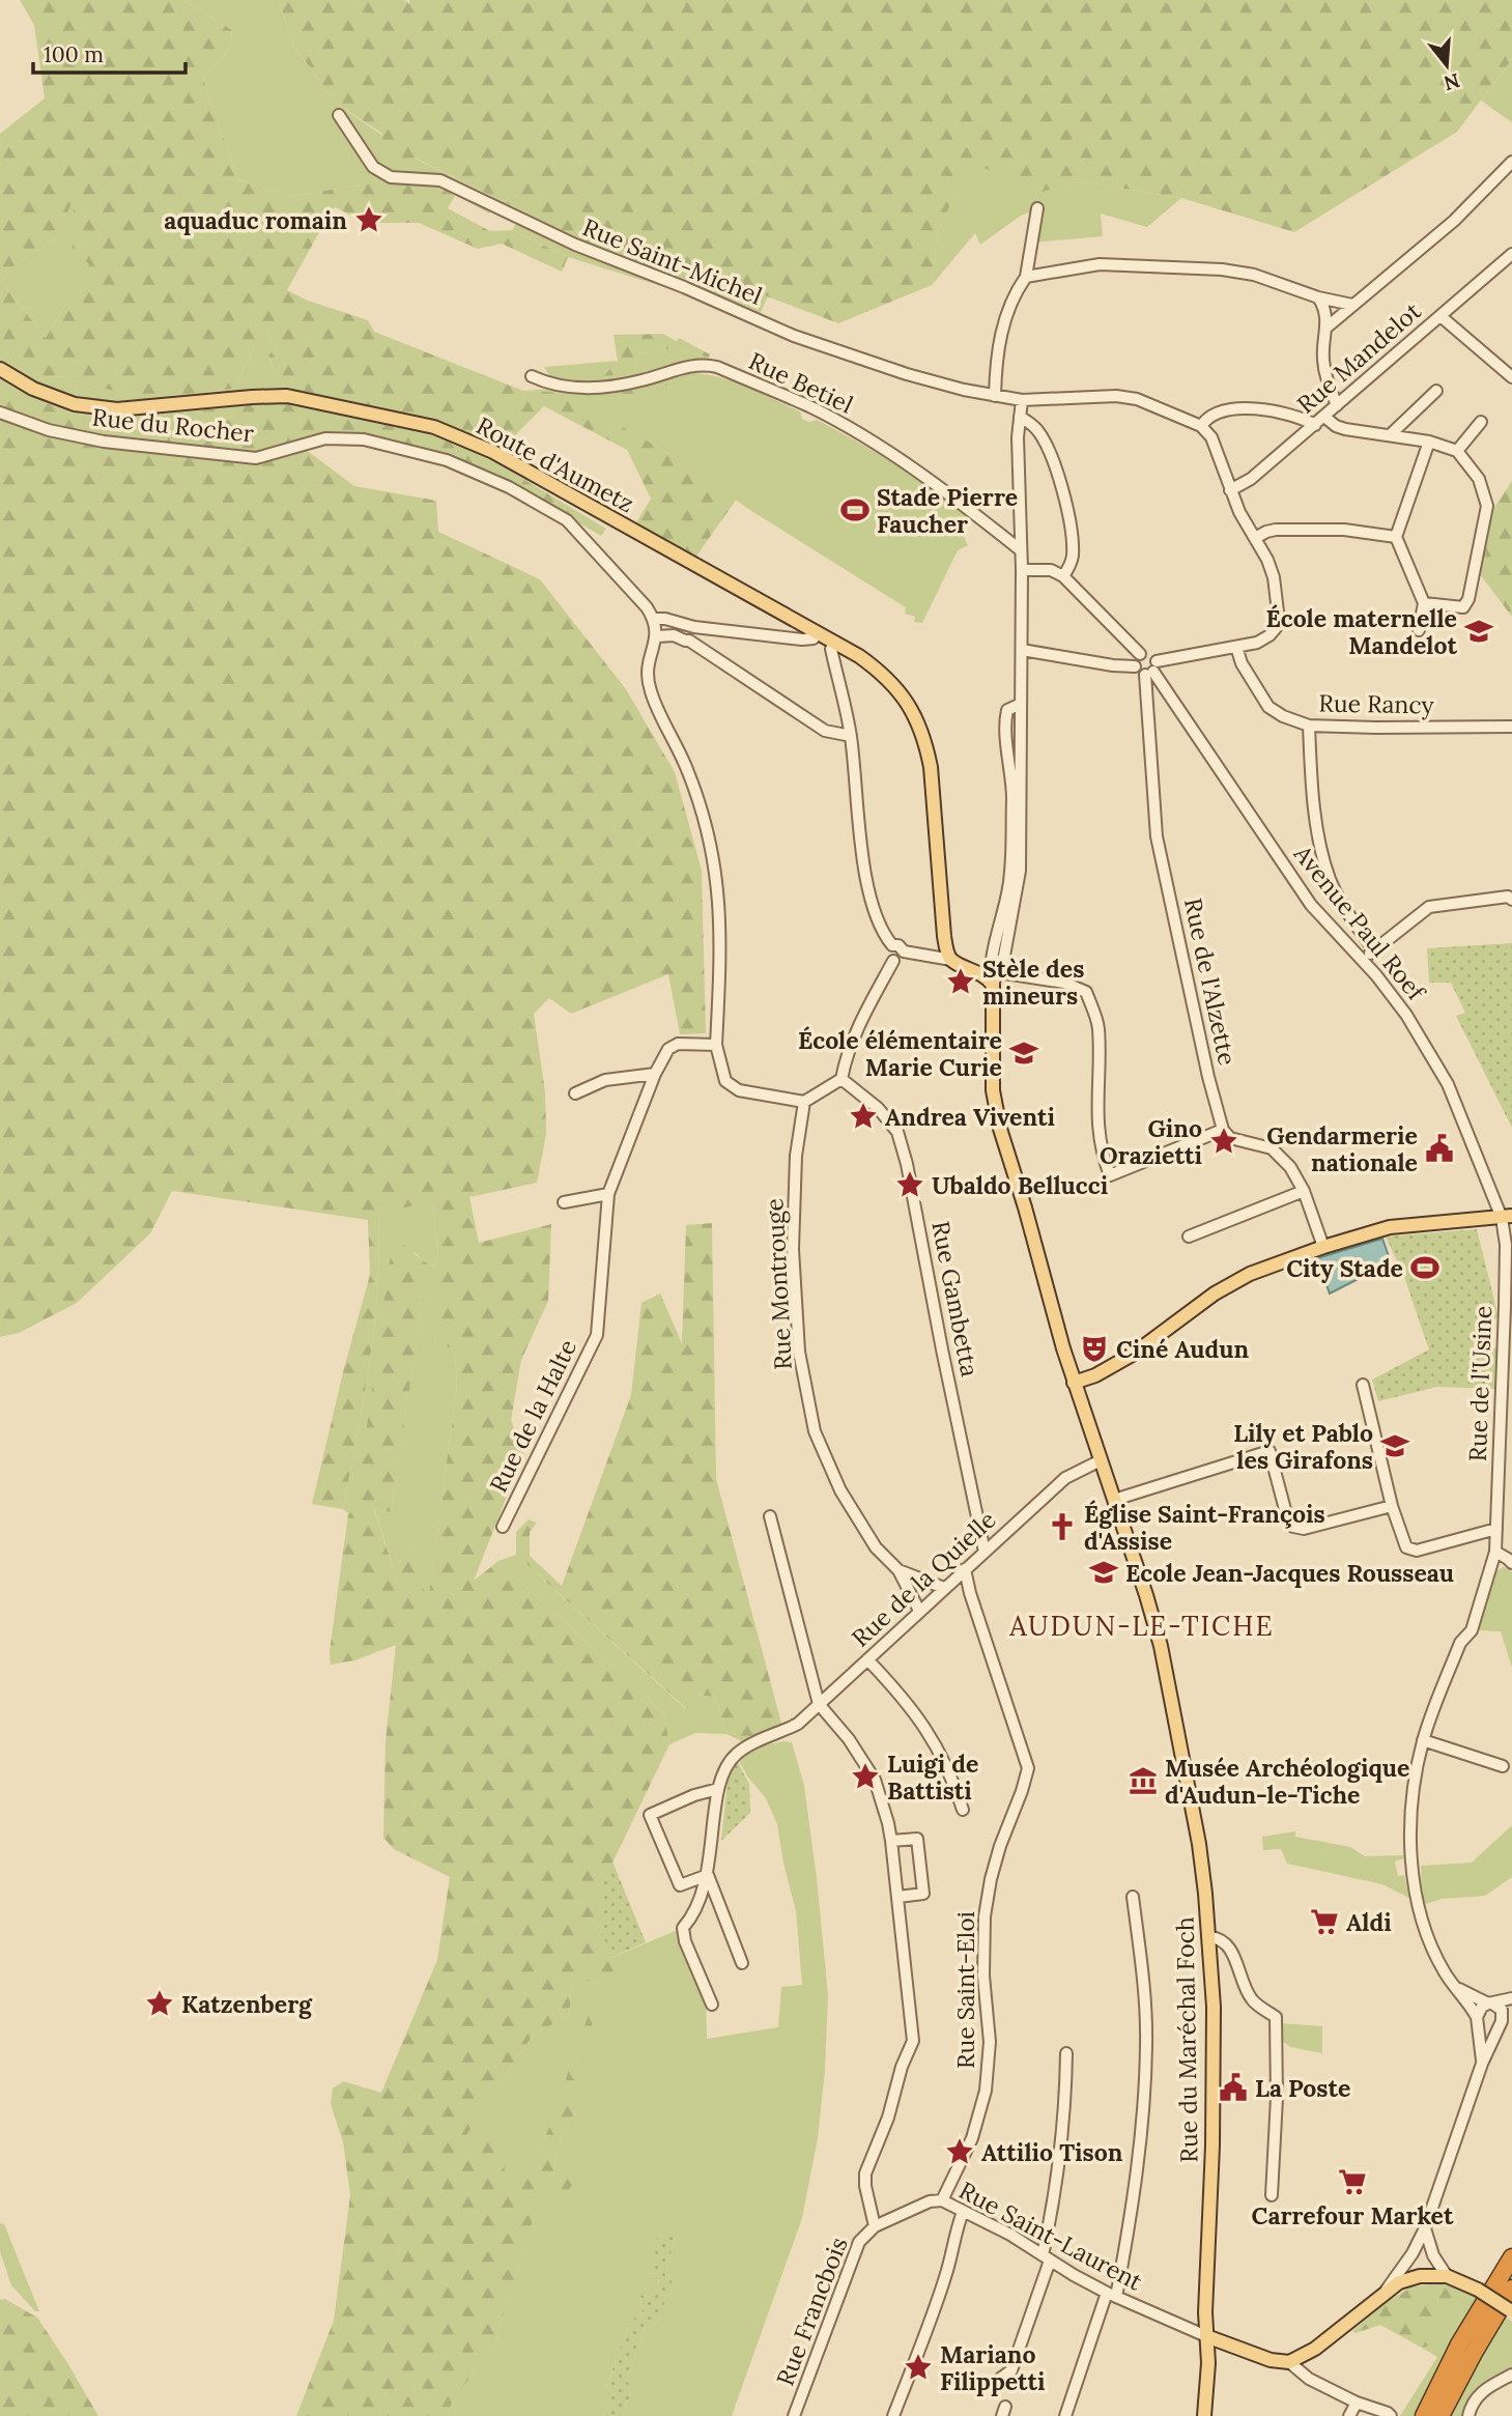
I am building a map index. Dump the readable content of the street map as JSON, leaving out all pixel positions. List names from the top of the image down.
{
  "streets": {
    "main road": ["Route d'Aumetz", "Rue du Maréchal Foch"],
    "street": [
      "Rue Saint-Michel",
      "Rue Mandelot",
      "Rue Betiel",
      "Rue du Rocher",
      "Rue Rancy",
      "Avenue Paul Roef",
      "Rue de l'Alzette",
      "Rue Montrouge",
      "Rue Gambetta",
      "Rue de l'Usine",
      "Rue de la Halte",
      "Rue de la Quielle",
      "Rue Saint-Eloi",
      "Rue Saint-Laurent",
      "Rue Francbois"
    ]
  },
  "crossings": [
    ["Avenue Paul Roef", "Rue de l'Alzette"],
    ["Avenue Paul Roef", "Rue de l'Usine"],
    ["Rue Montrouge", "Rue de la Quielle"],
    ["Rue Gambetta", "Rue de la Quielle"],
    ["Rue de la Quielle", "Rue Saint-Eloi"],
    ["Rue de la Quielle", "Rue du Maréchal Foch"],
    ["Rue Saint-Eloi", "Rue Saint-Laurent"],
    ["Rue du Maréchal Foch", "Rue Saint-Laurent"],
    ["Rue Saint-Laurent", "Rue Francbois"]
  ],
  "districts": ["AUDUN-LE-TICHE"],
  "places": {
    "place": [
      "aquaduc romain",
      "Stèle des mineurs",
      "Andrea Viventi",
      "Gino Orazietti",
      "Ubaldo Bellucci",
      "Luigi de Battisti",
      "Katzenberg",
      "Attilio Tison",
      "Mariano Filippetti"
    ],
    "sports": ["Stade Pierre Faucher", "City Stade"],
    "school or university": [
      "École maternelle Mandelot",
      "École élémentaire Marie Curie",
      "Lily et Pablo les Girafons",
      "Ecole Jean-Jacques Rousseau"
    ],
    "public building": ["Gendarmerie nationale", "La Poste"],
    "theatre": ["Ciné Audun"],
    "church": ["Église Saint-François d'Assise"],
    "museum": ["Musée Archéologique d'Audun-le-Tiche"],
    "supermarket": ["Aldi", "Carrefour Market"]
  },
  "scale_bar": "100 m",
  "north": "bottom"
}
